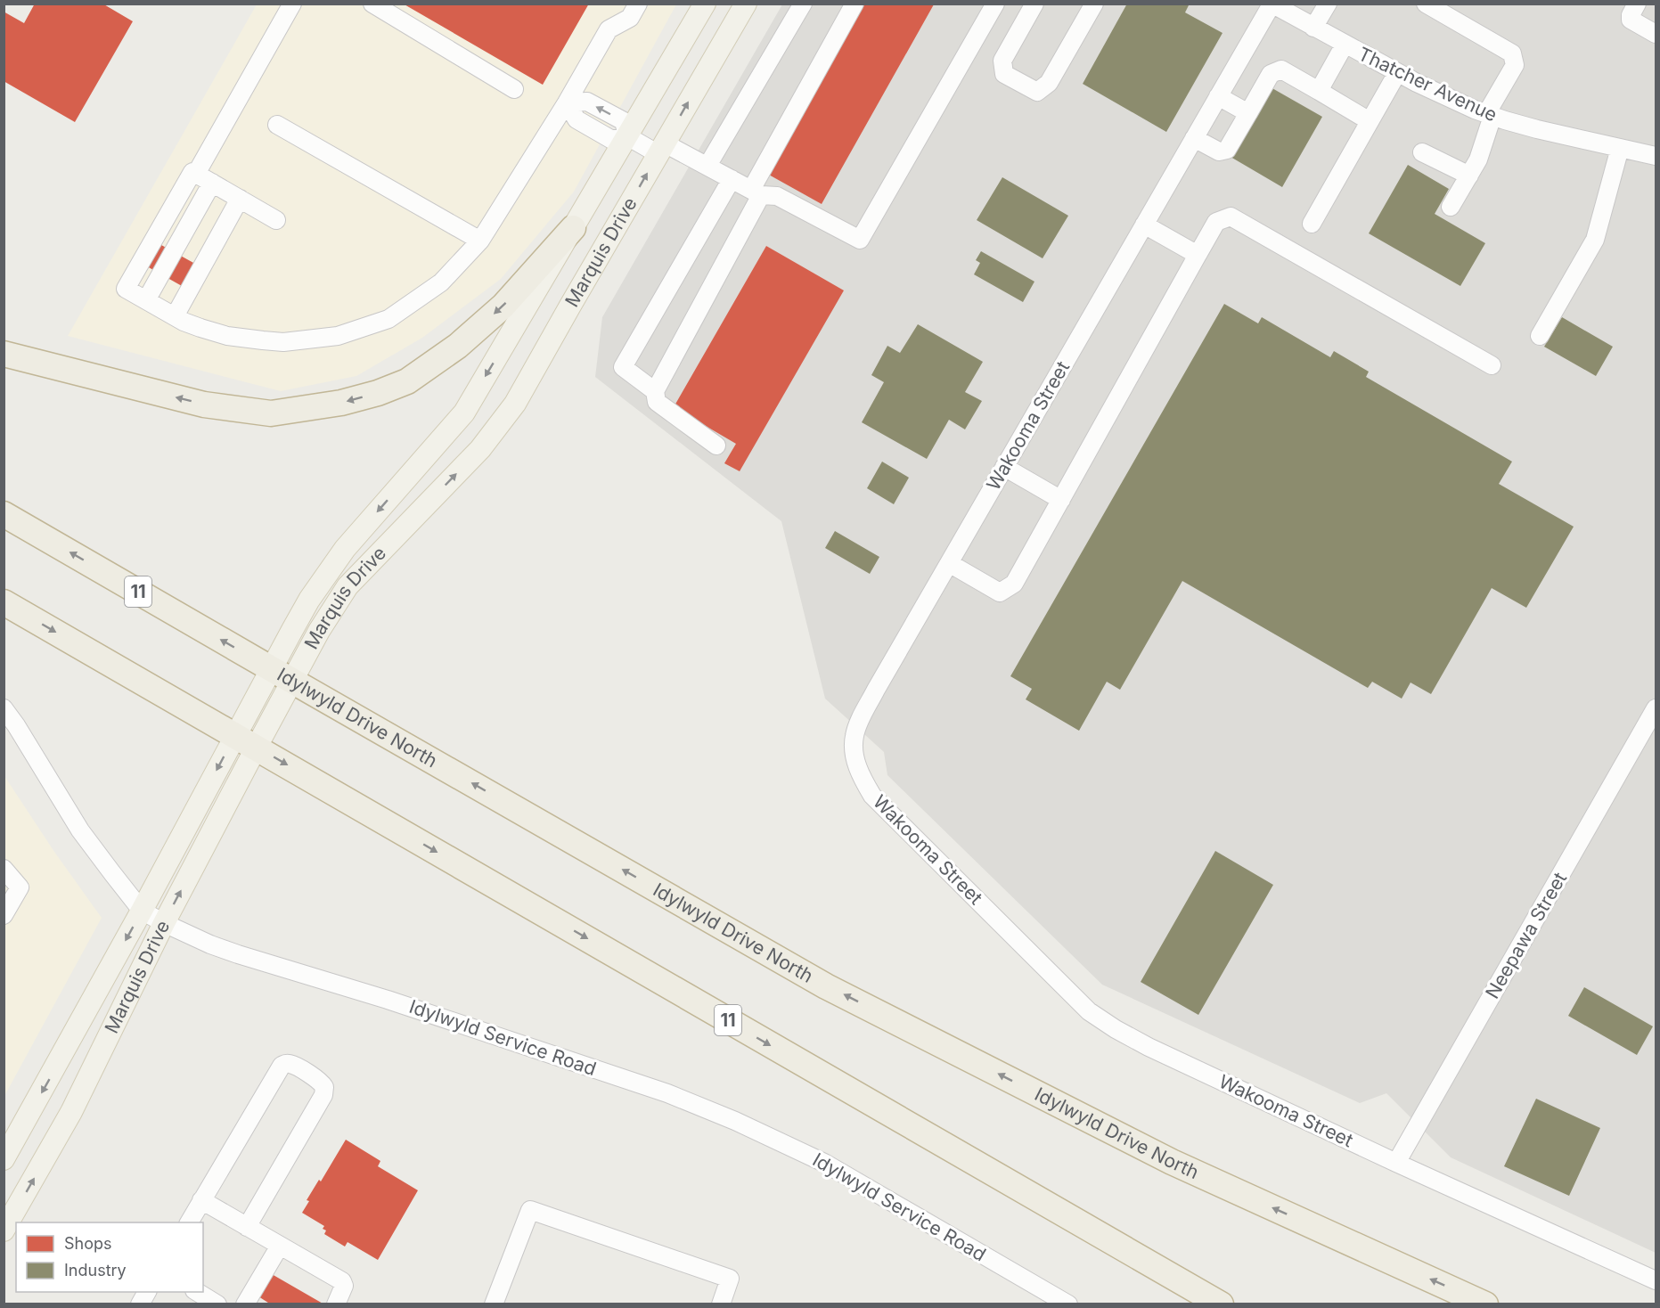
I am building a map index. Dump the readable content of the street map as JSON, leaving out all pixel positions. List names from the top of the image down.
{
  "streets": {
    "highway": ["11", "Idylwyld Drive North"],
    "main road": ["Marquis Drive"],
    "street": [
      "Thatcher Avenue",
      "Wakooma Street",
      "Neepawa Street",
      "Idylwyld Service Road"
    ]
  },
  "crossings": [
    ["Thatcher Avenue", "Wakooma Street"],
    ["Marquis Drive", "11"],
    ["Marquis Drive", "Idylwyld Drive North"],
    ["Marquis Drive", "Idylwyld Service Road"],
    ["Wakooma Street", "Neepawa Street"]
  ],
  "legend": ["Shops", "Industry"]
}
